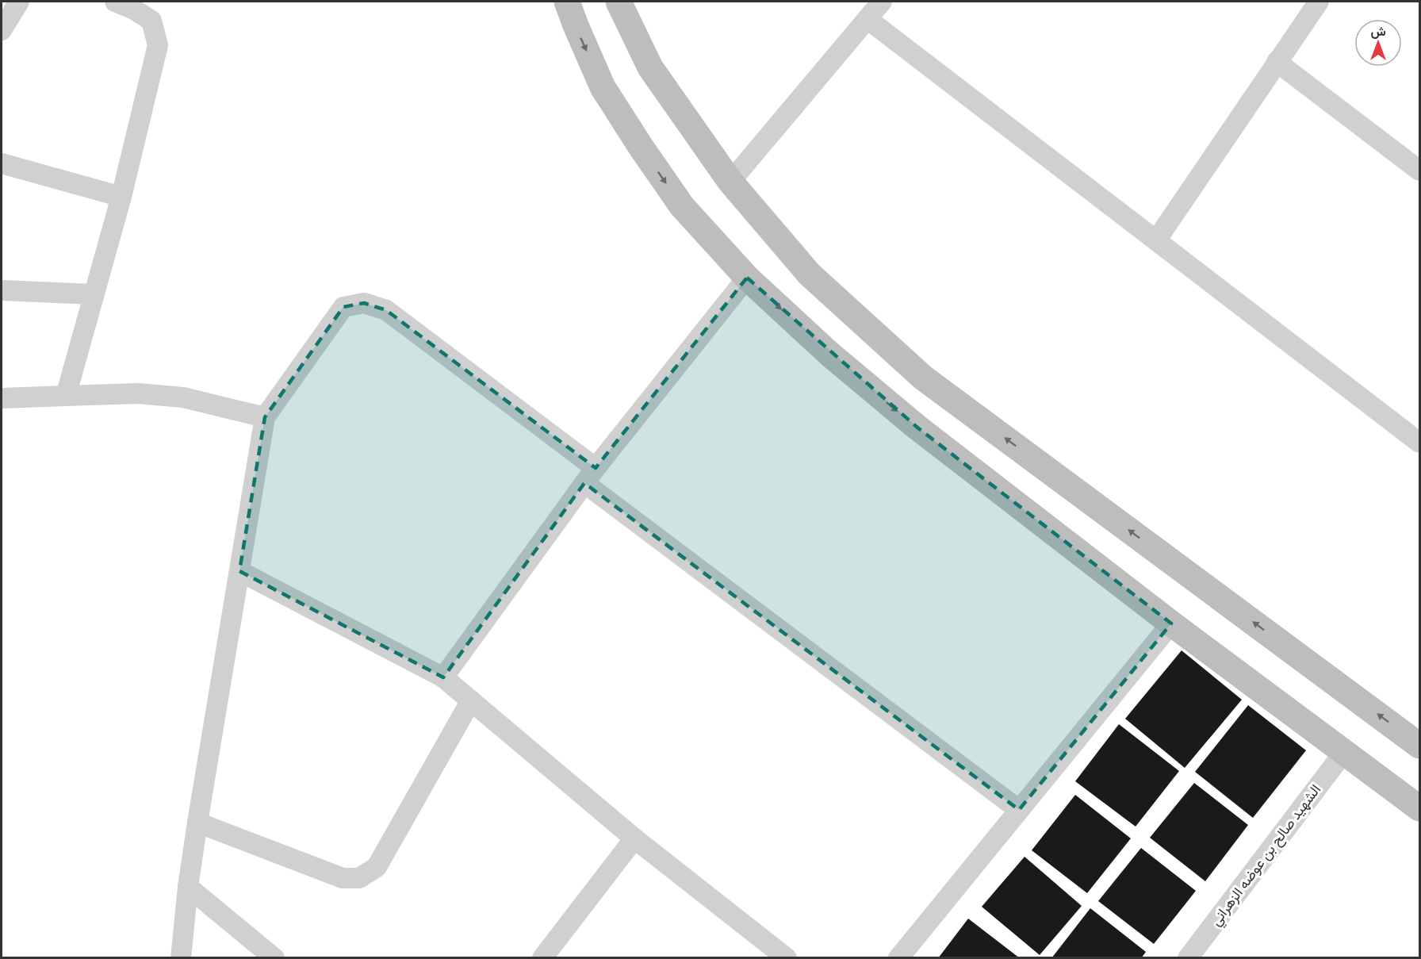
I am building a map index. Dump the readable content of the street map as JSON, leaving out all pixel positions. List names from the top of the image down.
{
  "streets": {
    "street": ["الشهيد صالح بن عوضه الزهراني"]
  },
  "north": "top"
}
